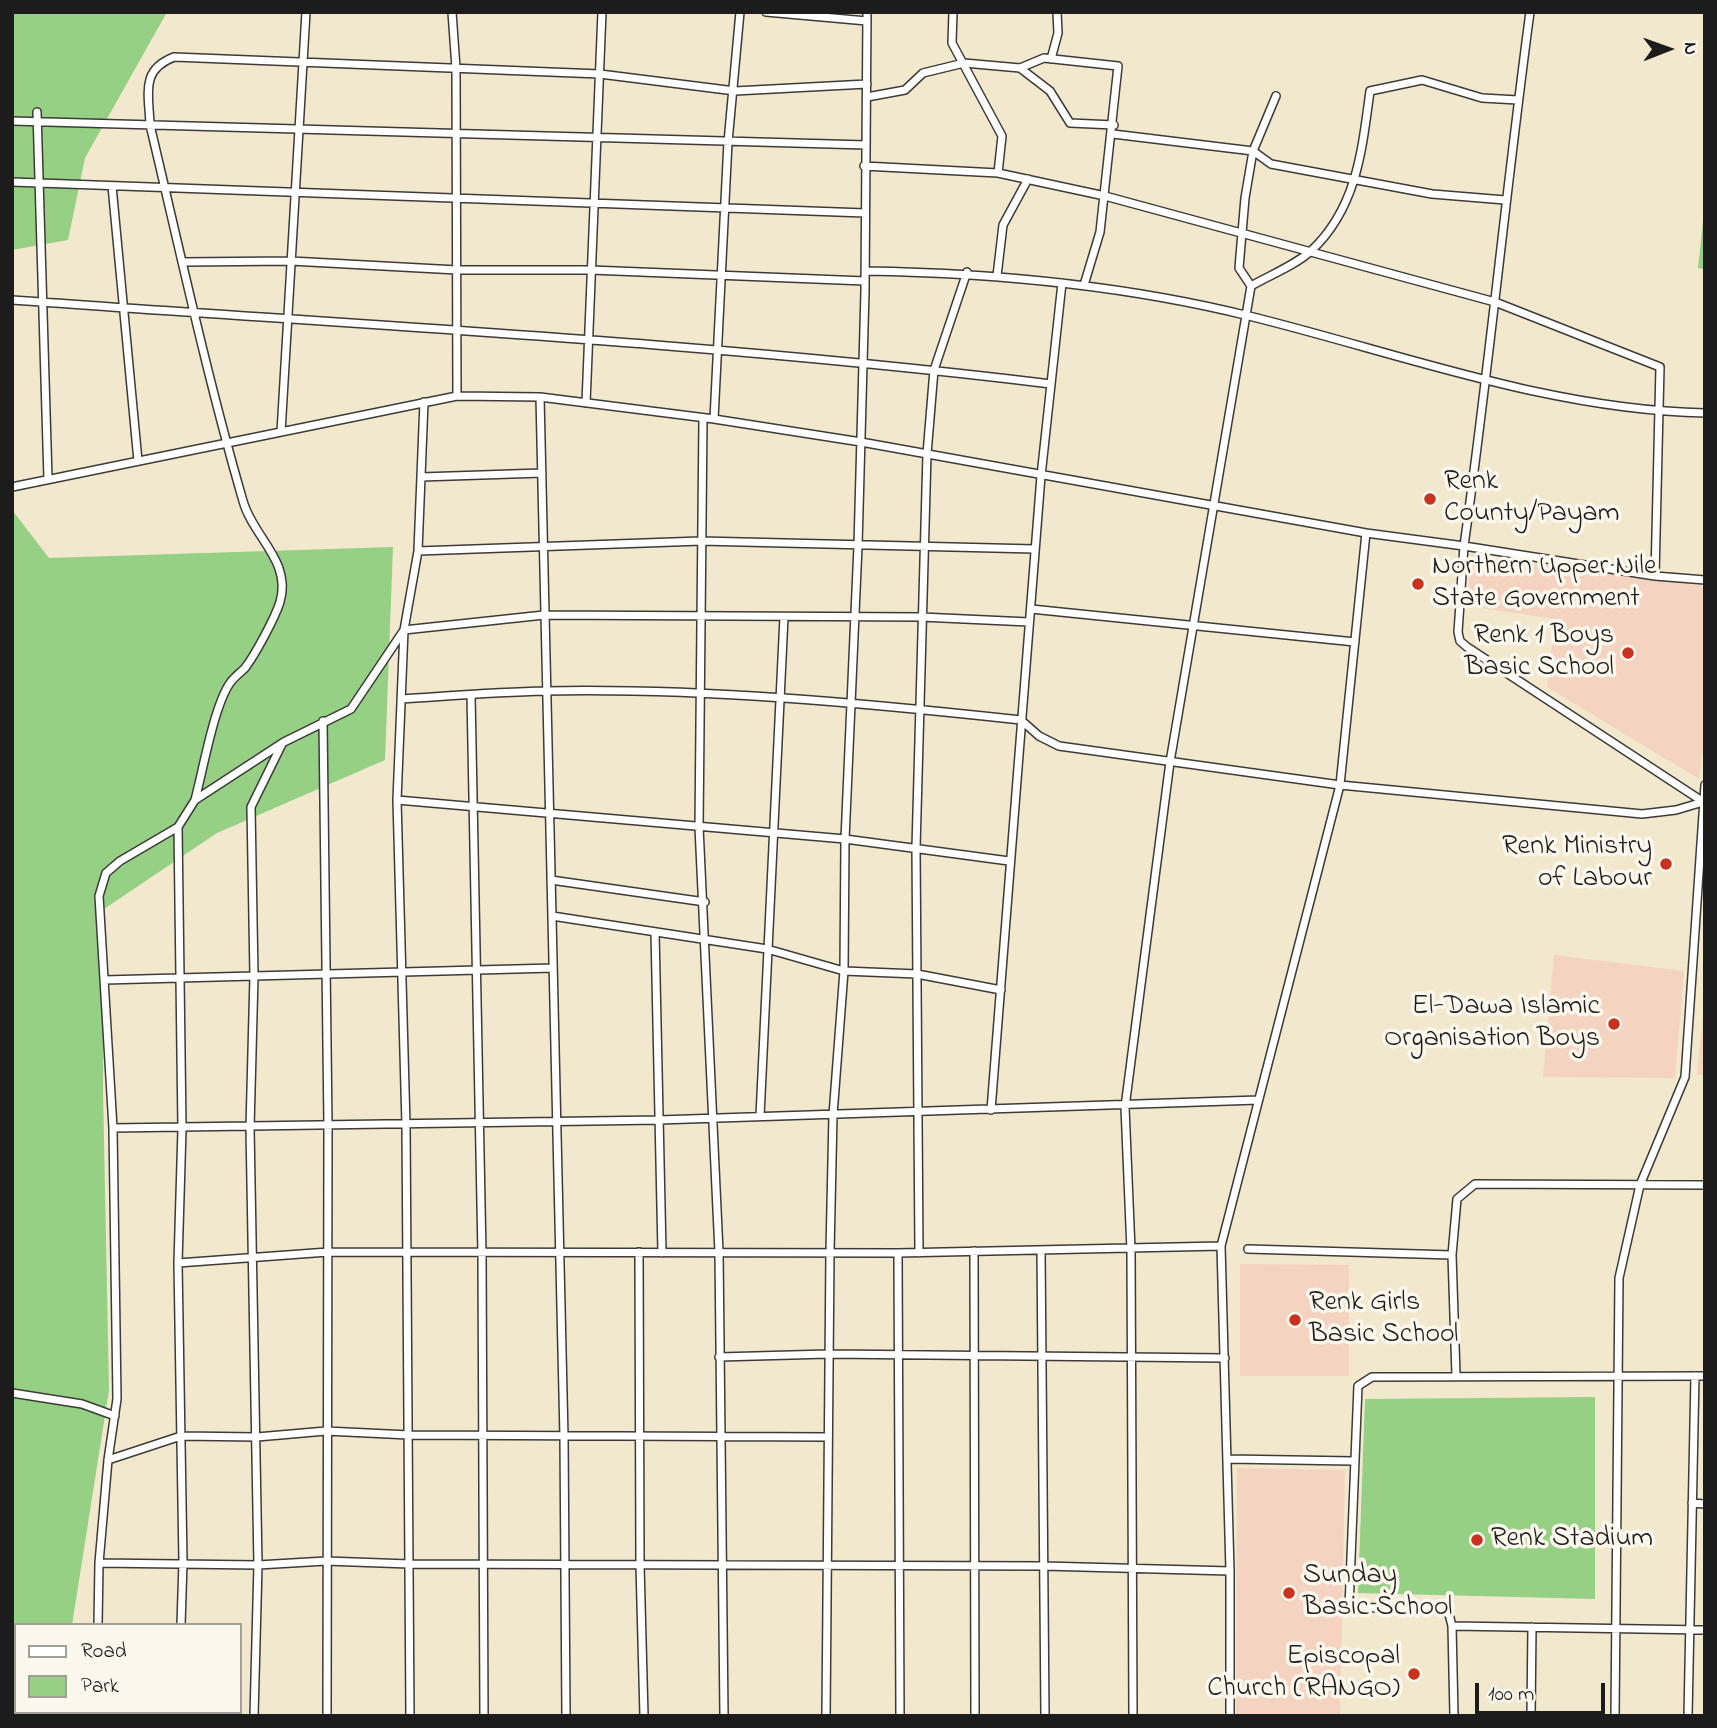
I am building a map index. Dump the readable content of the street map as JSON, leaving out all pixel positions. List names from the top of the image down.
{
  "places": [
    "Renk County/Payam",
    "Northern Upper Nile State Government",
    "Renk 1 Boys Basic School",
    "Renk Ministry of Labour",
    "El-Dawa Islamic Organisation Boys",
    "Renk Girls Basic School",
    "Renk Stadium",
    "Sunday Basic School",
    "Episcopal Church (RANGO)"
  ],
  "legend": ["Road", "Park"],
  "scale_bar": "100 m",
  "north": "right"
}
